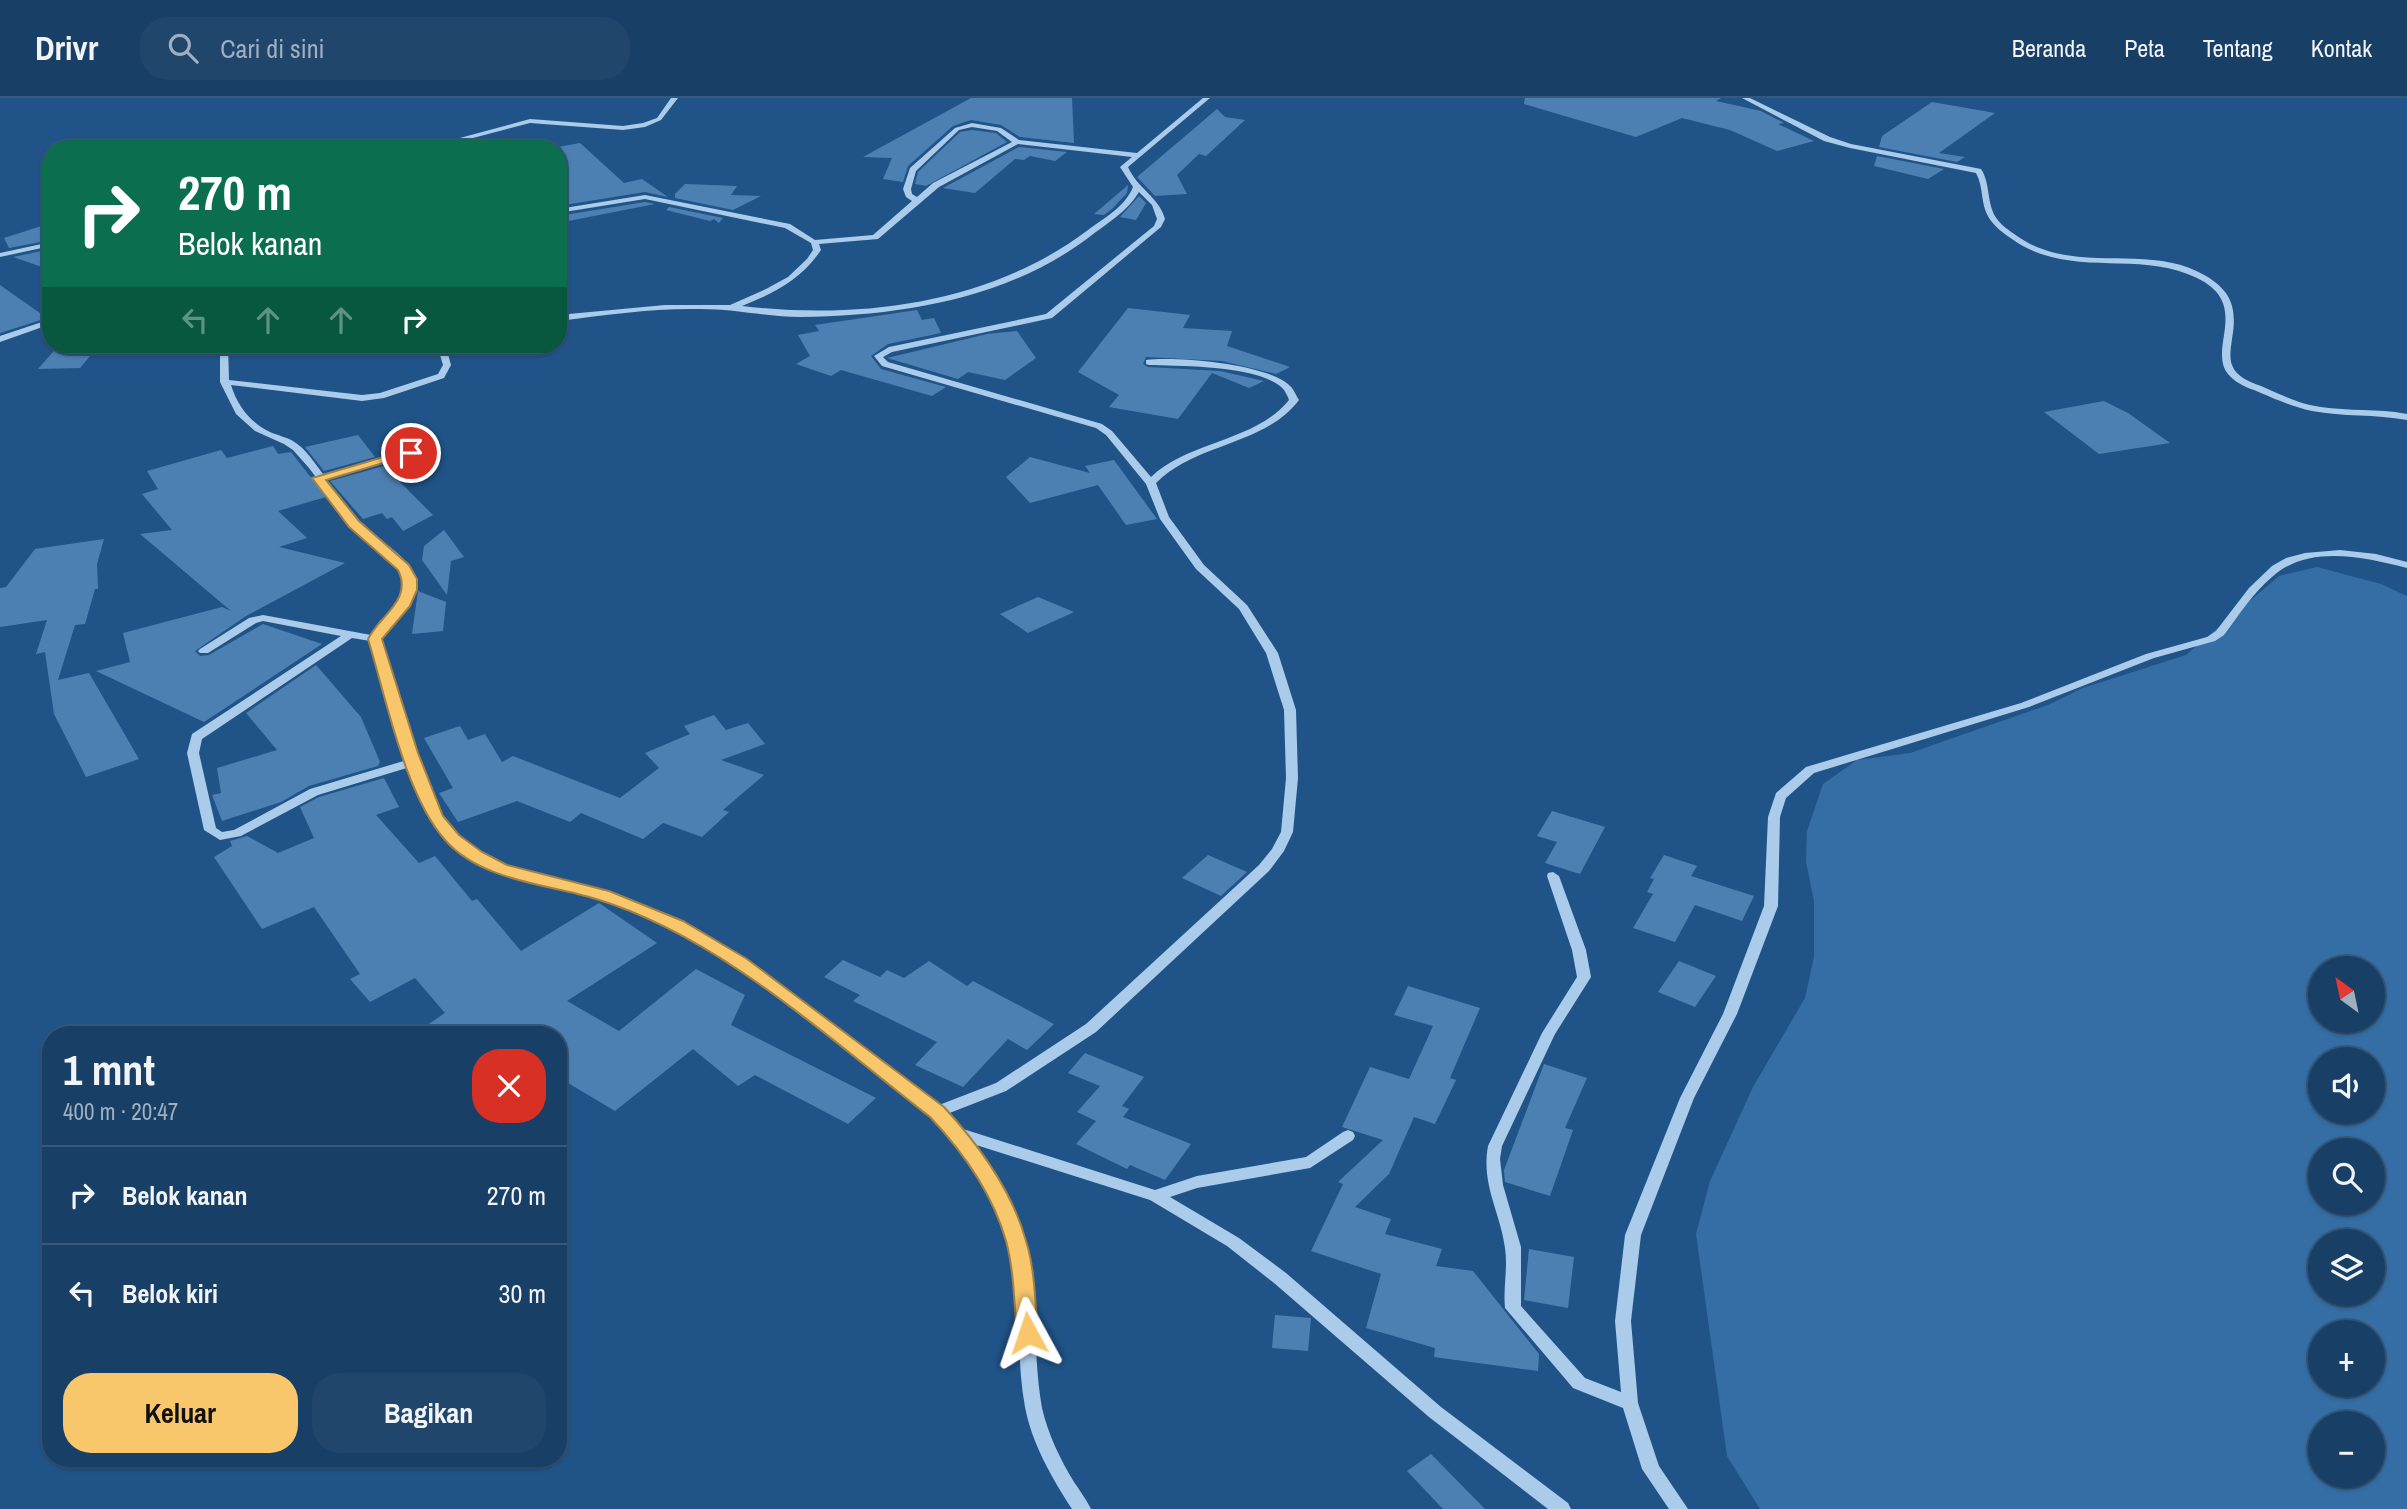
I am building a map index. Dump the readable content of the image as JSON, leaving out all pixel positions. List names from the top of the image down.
{
  "north": "top left",
  "page": {
    "header": "Drivr",
    "search": "Cari di sini",
    "nav": [
      "Beranda",
      "Peta",
      "Tentang",
      "Kontak"
    ],
    "turn": ["270 m", "Belok kanan"],
    "map_buttons": ["+", "−"],
    "heading": ["1 mnt", "400 m · 20:47"],
    "list": [
      {
        "name": "Belok kanan",
        "value": "270 m"
      },
      {
        "name": "Belok kiri",
        "value": "30 m"
      }
    ],
    "buttons": ["Keluar", "Bagikan"]
  }
}
